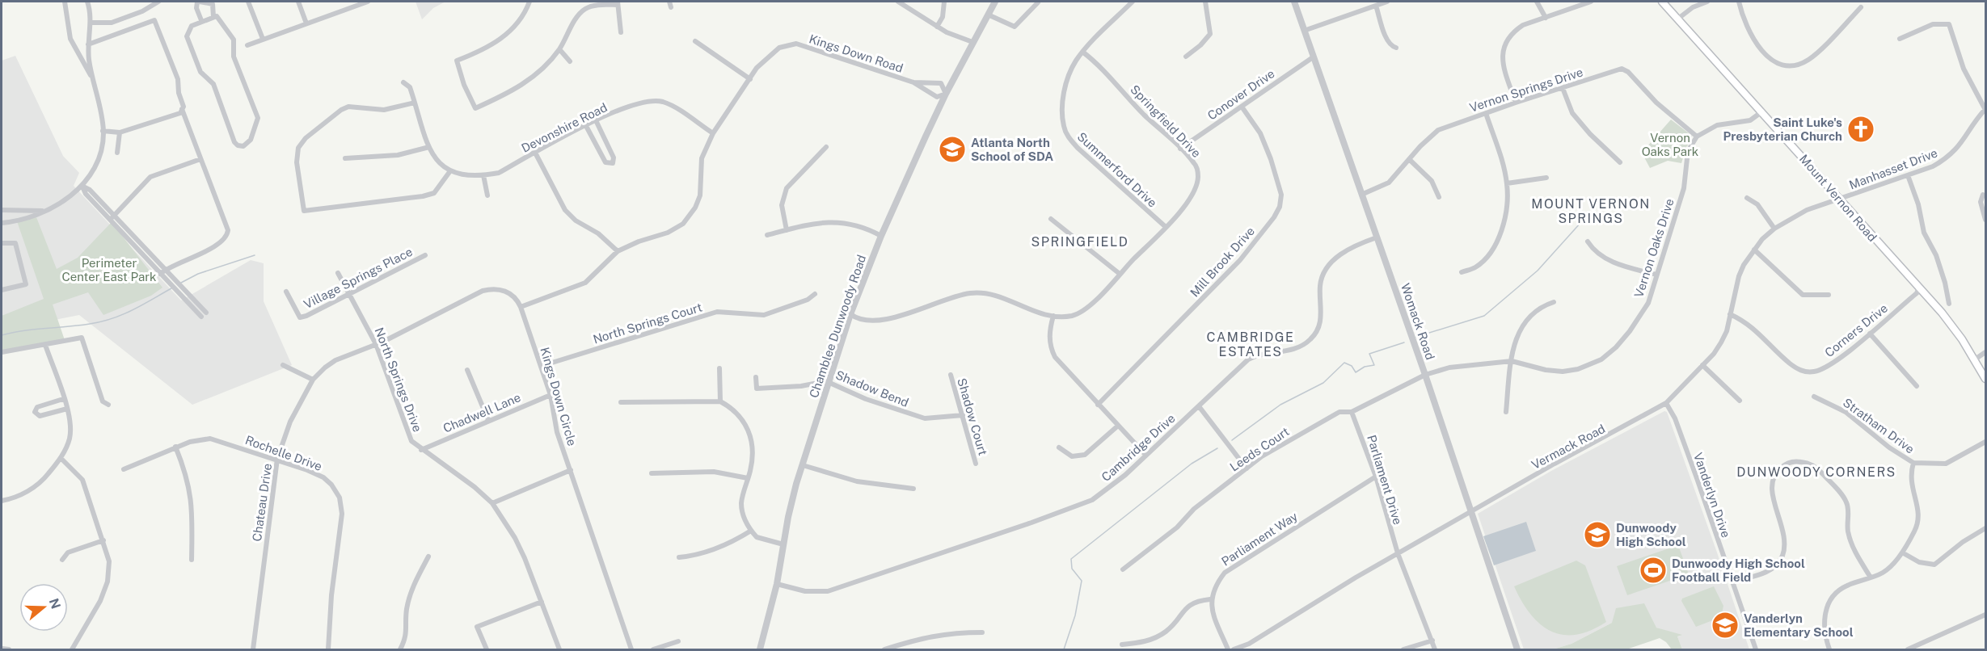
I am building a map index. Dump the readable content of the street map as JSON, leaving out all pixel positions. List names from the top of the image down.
{
  "streets": {
    "main road": ["Mount Vernon Road"],
    "street": [
      "Kings Down Road",
      "Vernon Springs Drive",
      "Conover Drive",
      "Springfield Drive",
      "Devonshire Road",
      "Manhasset Drive",
      "Summerford Drive",
      "Vernon Oaks Drive",
      "Mill Brook Drive",
      "Village Springs Place",
      "Womack Road",
      "North Springs Court",
      "Chamblee Dunwoody Road",
      "Corners Drive",
      "North Springs Drive",
      "Shadow Bend",
      "Kings Down Circle",
      "Chadwell Lane",
      "Shadow Court",
      "Stratham Drive",
      "Vermack Road",
      "Cambridge Drive",
      "Leeds Court",
      "Rochelle Drive",
      "Parliament Drive",
      "Vanderlyn Drive",
      "Chateau Drive",
      "Parliament Way"
    ]
  },
  "crossings": [
    ["Kings Down Road", "Devonshire Road"],
    ["Kings Down Road", "Chamblee Dunwoody Road"],
    ["Kings Down Road", "Kings Down Circle"],
    ["Vernon Springs Drive", "Vernon Oaks Drive"],
    ["Vernon Springs Drive", "Womack Road"],
    ["Conover Drive", "Springfield Drive"],
    ["Conover Drive", "Mill Brook Drive"],
    ["Conover Drive", "Womack Road"],
    ["Springfield Drive", "Summerford Drive"],
    ["Springfield Drive", "Chamblee Dunwoody Road"],
    ["Manhasset Drive", "Mount Vernon Road"],
    ["Manhasset Drive", "Corners Drive"],
    ["Manhasset Drive", "Vermack Road"],
    ["Mount Vernon Road", "Corners Drive"],
    ["Mount Vernon Road", "Vermack Road"],
    ["Vernon Oaks Drive", "Womack Road"],
    ["Vernon Oaks Drive", "Leeds Court"],
    ["Village Springs Place", "North Springs Drive"],
    ["Womack Road", "Vermack Road"],
    ["Womack Road", "Cambridge Drive"],
    ["Womack Road", "Leeds Court"],
    ["North Springs Court", "Kings Down Circle"],
    ["Chamblee Dunwoody Road", "Shadow Bend"],
    ["Chamblee Dunwoody Road", "Cambridge Drive"],
    ["Corners Drive", "Vermack Road"],
    ["North Springs Drive", "Kings Down Circle"],
    ["North Springs Drive", "Chadwell Lane"],
    ["North Springs Drive", "Chateau Drive"],
    ["Shadow Bend", "Shadow Court"],
    ["Kings Down Circle", "Chadwell Lane"],
    ["Kings Down Circle", "Chateau Drive"],
    ["Vermack Road", "Parliament Drive"],
    ["Vermack Road", "Vanderlyn Drive"],
    ["Leeds Court", "Parliament Drive"],
    ["Rochelle Drive", "Chateau Drive"],
    ["Parliament Drive", "Parliament Way"]
  ],
  "districts": [
    "MOUNT VERNON SPRINGS",
    "SPRINGFIELD",
    "CAMBRIDGE ESTATES",
    "DUNWOODY CORNERS"
  ],
  "parks": ["Vernon Oaks Park", "Perimeter Center East Park"],
  "places": {
    "church": ["Saint Luke's Presbyterian Church"],
    "school or university": ["Atlanta North School of SDA", "Dunwoody High School", "Vanderlyn Elementary School"],
    "sports": ["Dunwoody High School Football Field"]
  },
  "north": "right"
}
